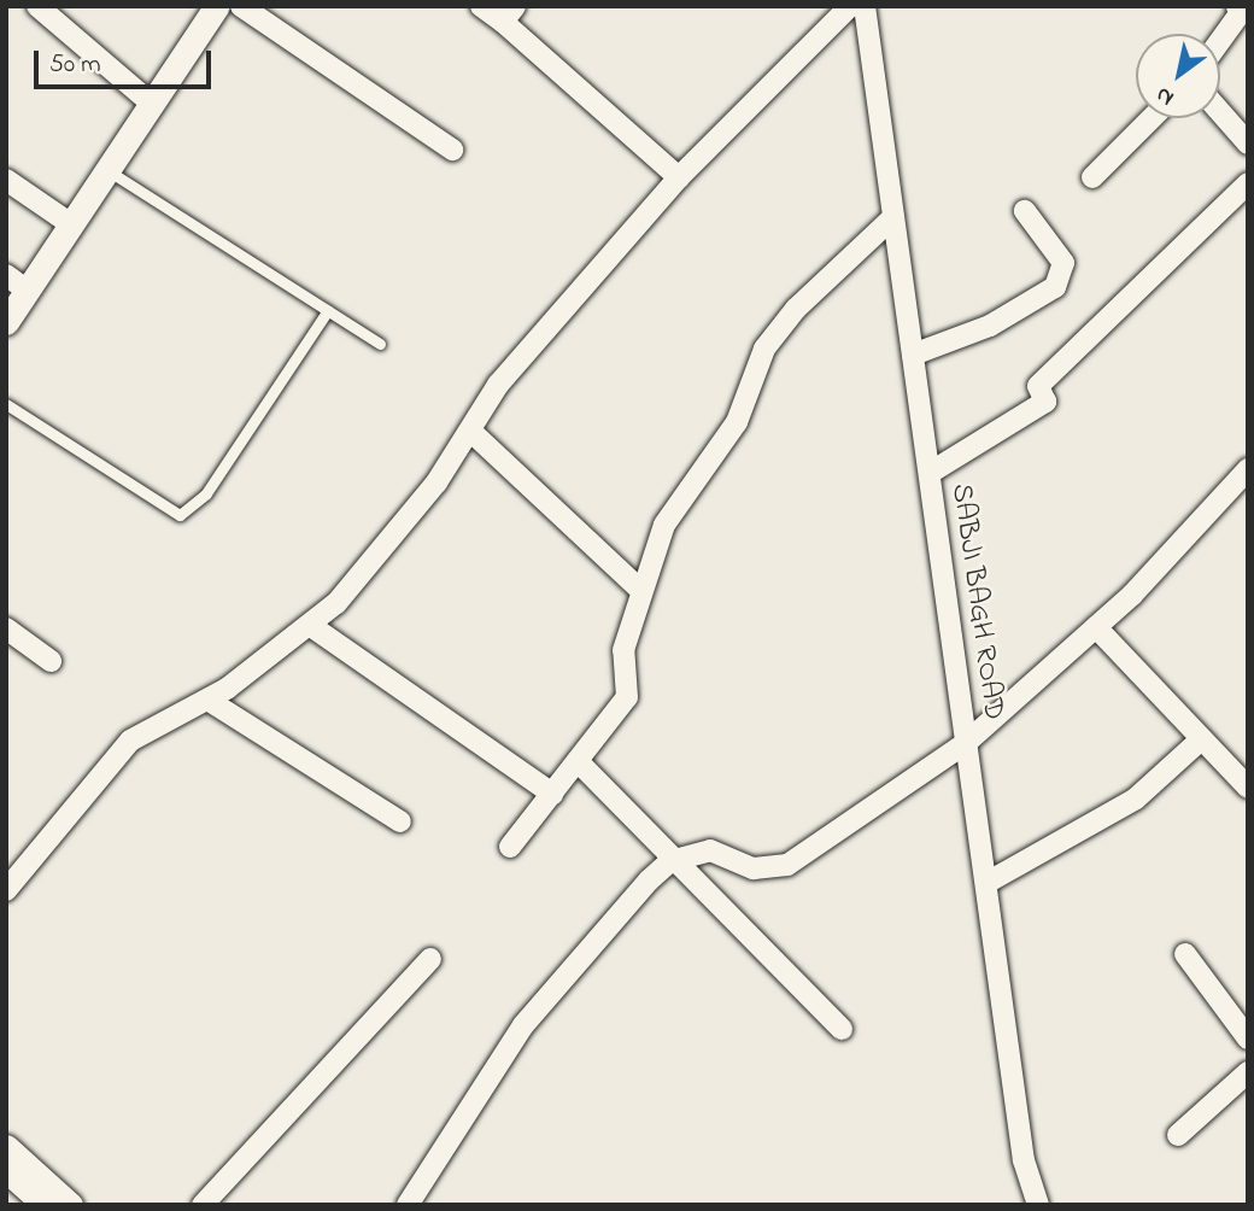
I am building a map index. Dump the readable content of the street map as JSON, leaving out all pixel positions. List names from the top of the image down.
{
  "streets": {
    "street": ["SABJI BAGH ROAD"]
  },
  "scale_bar": "50 m",
  "north": "bottom left"
}
